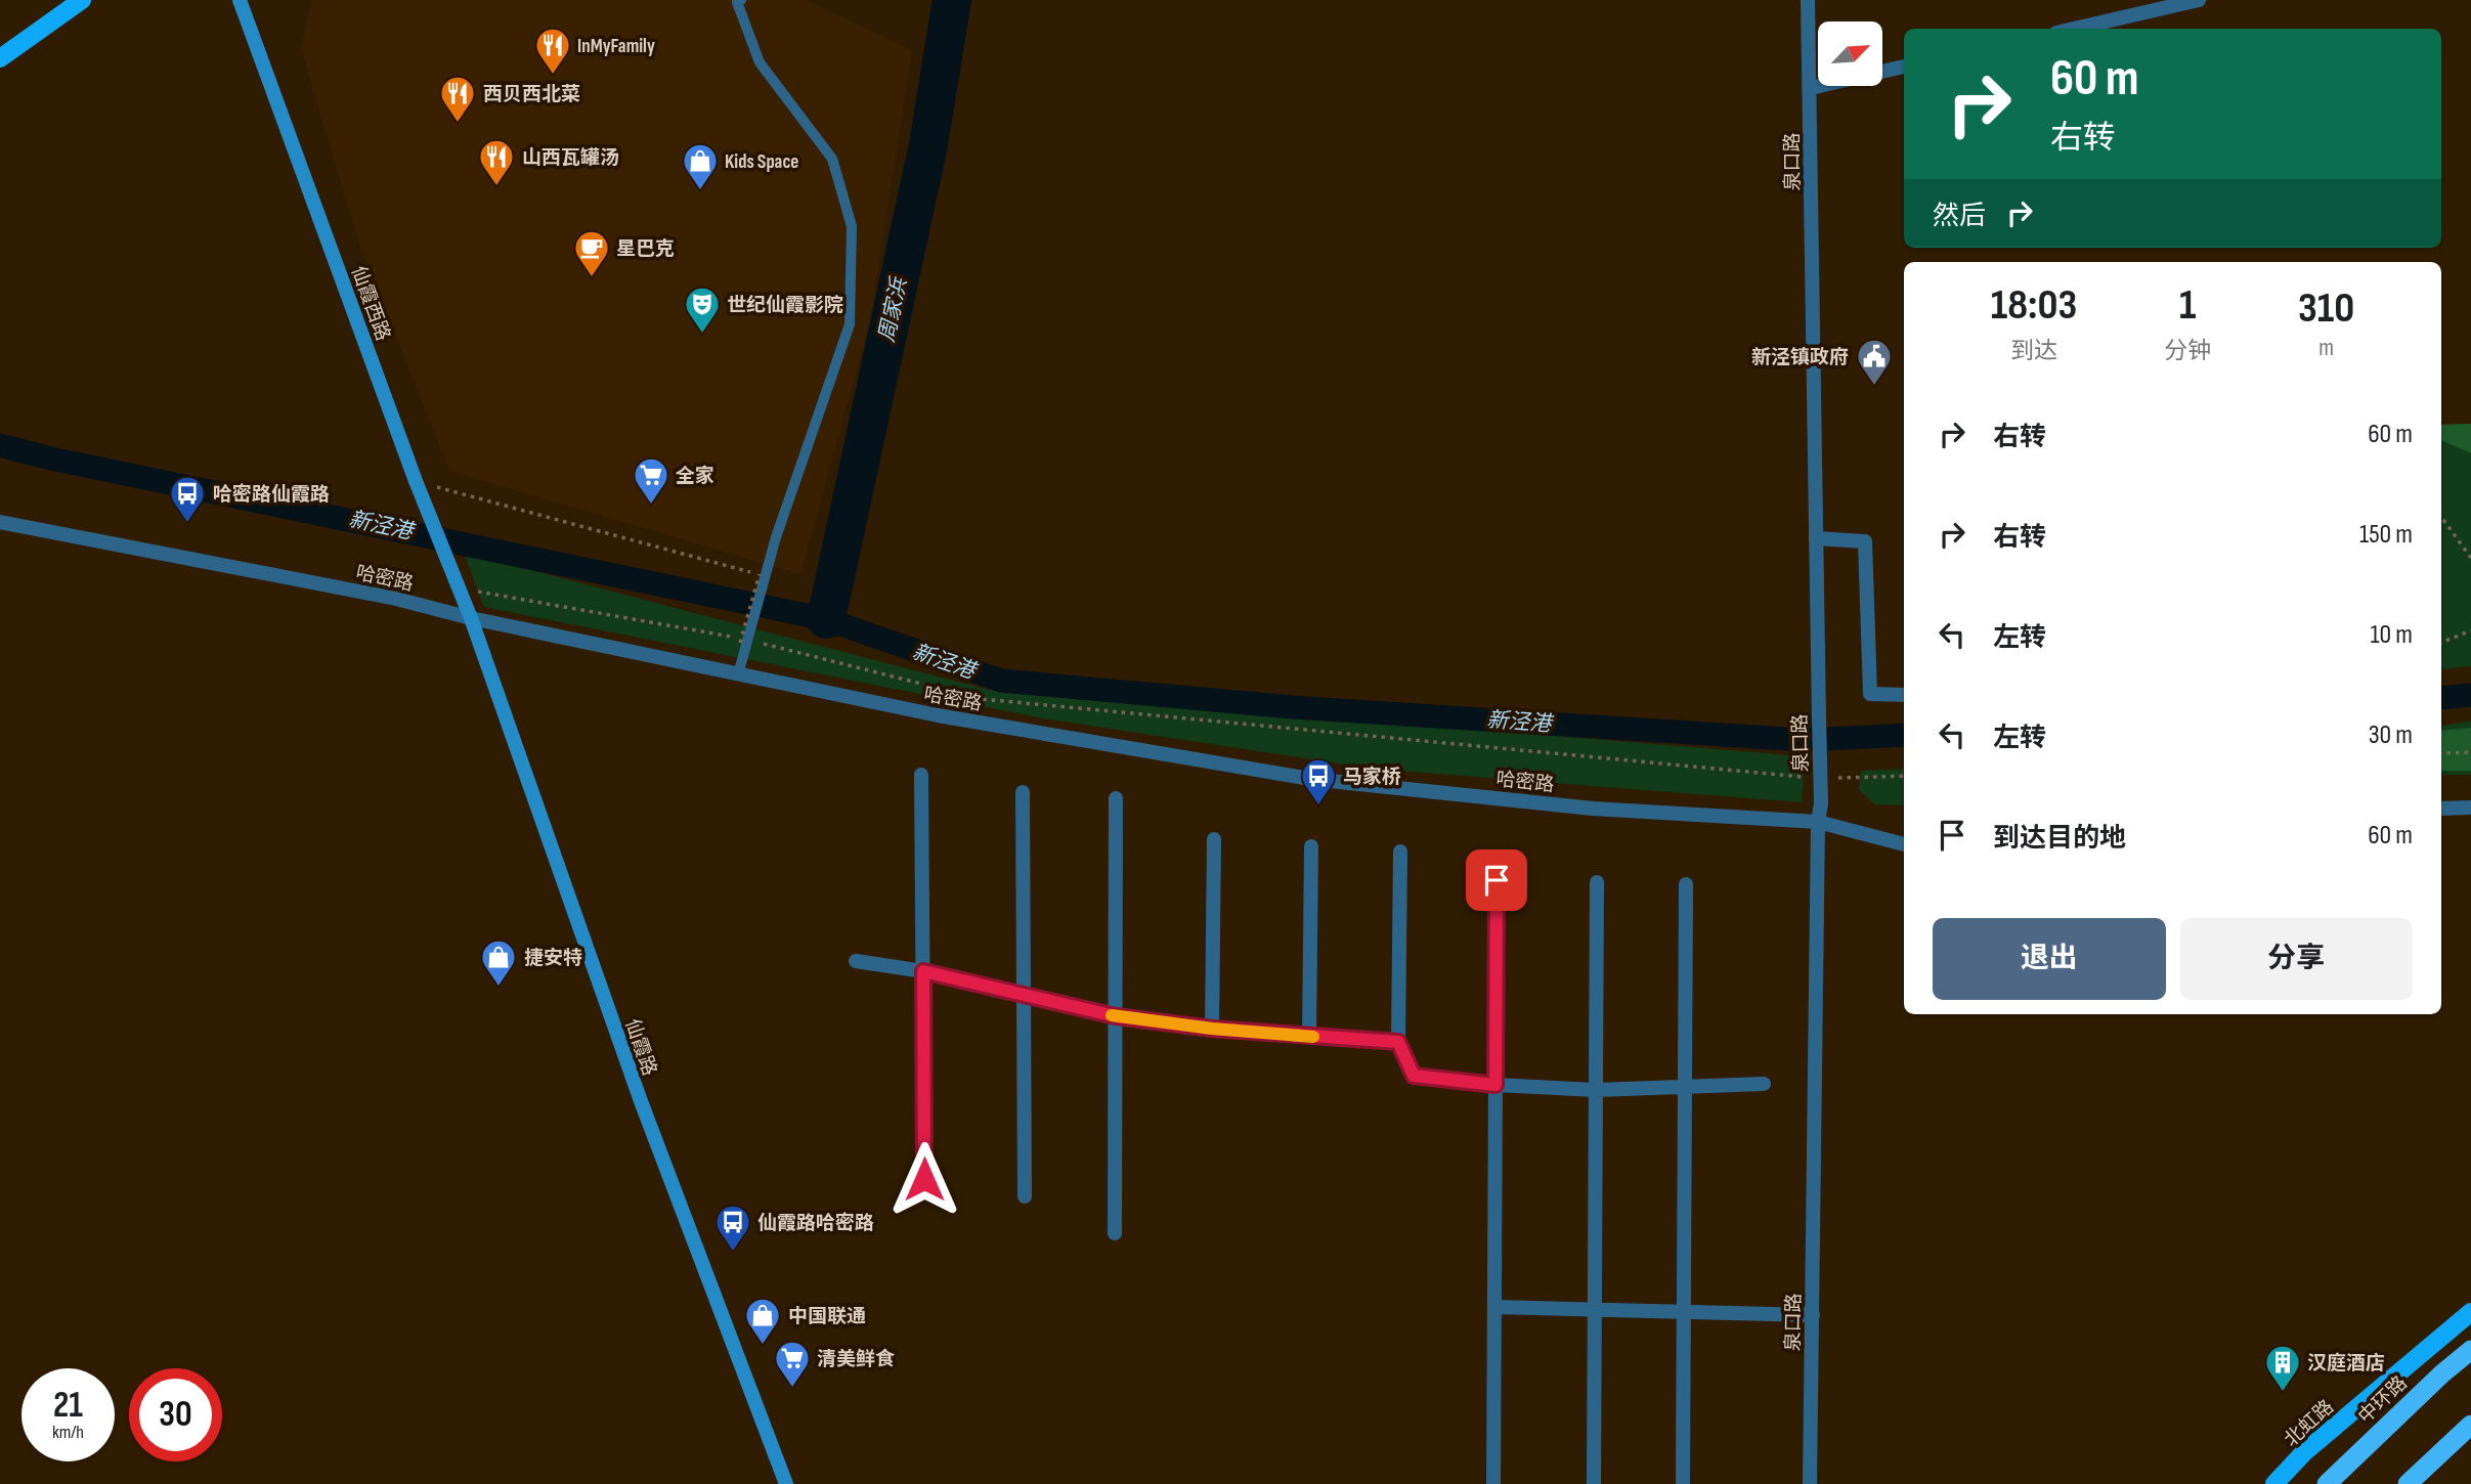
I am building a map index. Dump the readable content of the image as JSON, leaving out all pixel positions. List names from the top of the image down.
{
  "streets": {
    "highway": ["中环路"],
    "main road": ["仙霞西路", "仙霞路", "北虹路"],
    "street": ["泉口路", "哈密路"]
  },
  "crossings": [
    ["泉口路", "哈密路"],
    ["仙霞西路", "哈密路"],
    ["仙霞西路", "仙霞路"],
    ["哈密路", "仙霞路"]
  ],
  "water": ["周家浜", "新泾港"],
  "places": {
    "restaurant": ["InMyFamily", "西贝西北菜", "山西瓦罐汤"],
    "shop": ["Kids Space", "捷安特", "中国联通"],
    "cafe": ["星巴克"],
    "theatre": ["世纪仙霞影院"],
    "public building": ["新泾镇政府"],
    "supermarket": ["全家", "清美鲜食"],
    "bus stop": ["哈密路仙霞路", "马家桥", "仙霞路哈密路"],
    "building": ["汉庭酒店"]
  },
  "north": "top right",
  "page": {
    "turn": ["60 m", "右转"],
    "then": "然后",
    "eta": [
      "18:03",
      "到达",
      "1",
      "分钟",
      "310",
      "m"
    ],
    "list": [
      {
        "name": "右转",
        "value": "60 m"
      },
      {
        "name": "右转",
        "value": "150 m"
      },
      {
        "name": "左转",
        "value": "10 m"
      },
      {
        "name": "左转",
        "value": "30 m"
      },
      {
        "name": "到达目的地",
        "value": "60 m"
      }
    ],
    "buttons": ["退出", "分享"],
    "speed": "21 km/h",
    "limit": "30"
  }
}
